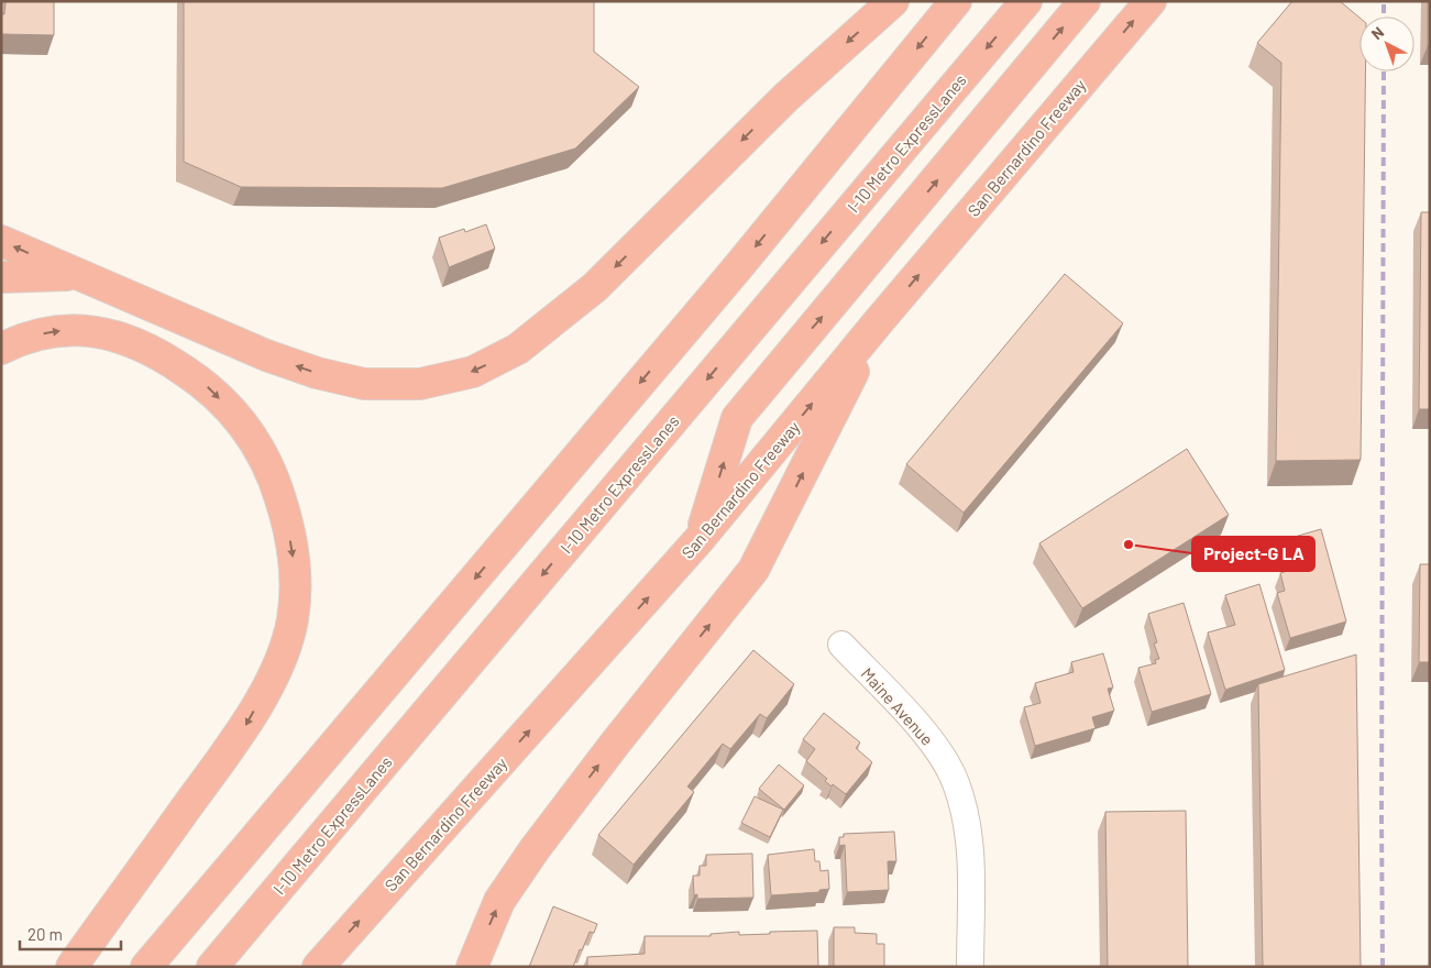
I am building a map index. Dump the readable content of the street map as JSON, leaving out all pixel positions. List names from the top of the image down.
{
  "streets": {
    "highway": ["I-10 Metro ExpressLanes", "San Bernardino Freeway"],
    "street": ["Maine Avenue"]
  },
  "places": ["Project-G LA"],
  "scale_bar": "20 m",
  "north": "top left"
}
